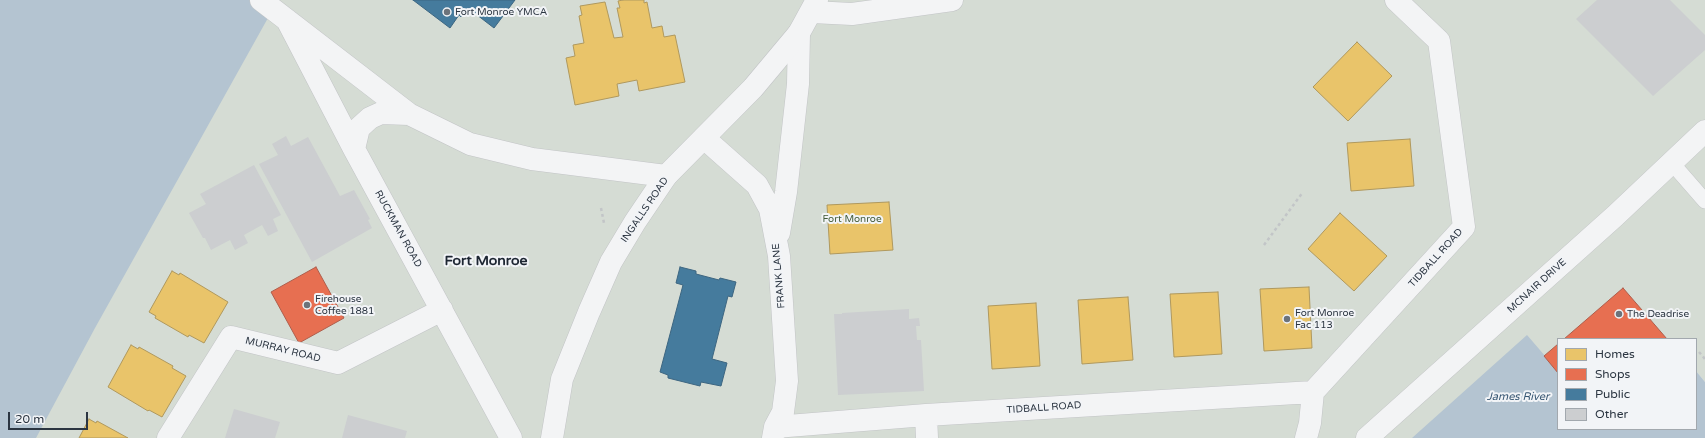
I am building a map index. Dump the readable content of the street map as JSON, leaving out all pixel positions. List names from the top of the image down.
{
  "streets": {
    "street": [
      "INGALLS ROAD",
      "RUCKMAN ROAD",
      "TIDBALL ROAD",
      "FRANK LANE",
      "MCNAIR DRIVE",
      "MURRAY ROAD"
    ]
  },
  "crossings": [
    ["INGALLS ROAD", "RUCKMAN ROAD"],
    ["INGALLS ROAD", "FRANK LANE"],
    ["RUCKMAN ROAD", "MURRAY ROAD"],
    ["TIDBALL ROAD", "FRANK LANE"]
  ],
  "districts": ["Fort Monroe"],
  "water": ["James River"],
  "parks": ["Fort Monroe"],
  "places": [
    "Fort Monroe YMCA",
    "Firehouse Coffee 1881",
    "The Deadrise",
    "Fort Monroe Fac 113"
  ],
  "legend": [
    "Homes",
    "Shops",
    "Public",
    "Other"
  ],
  "scale_bar": "20 m"
}
